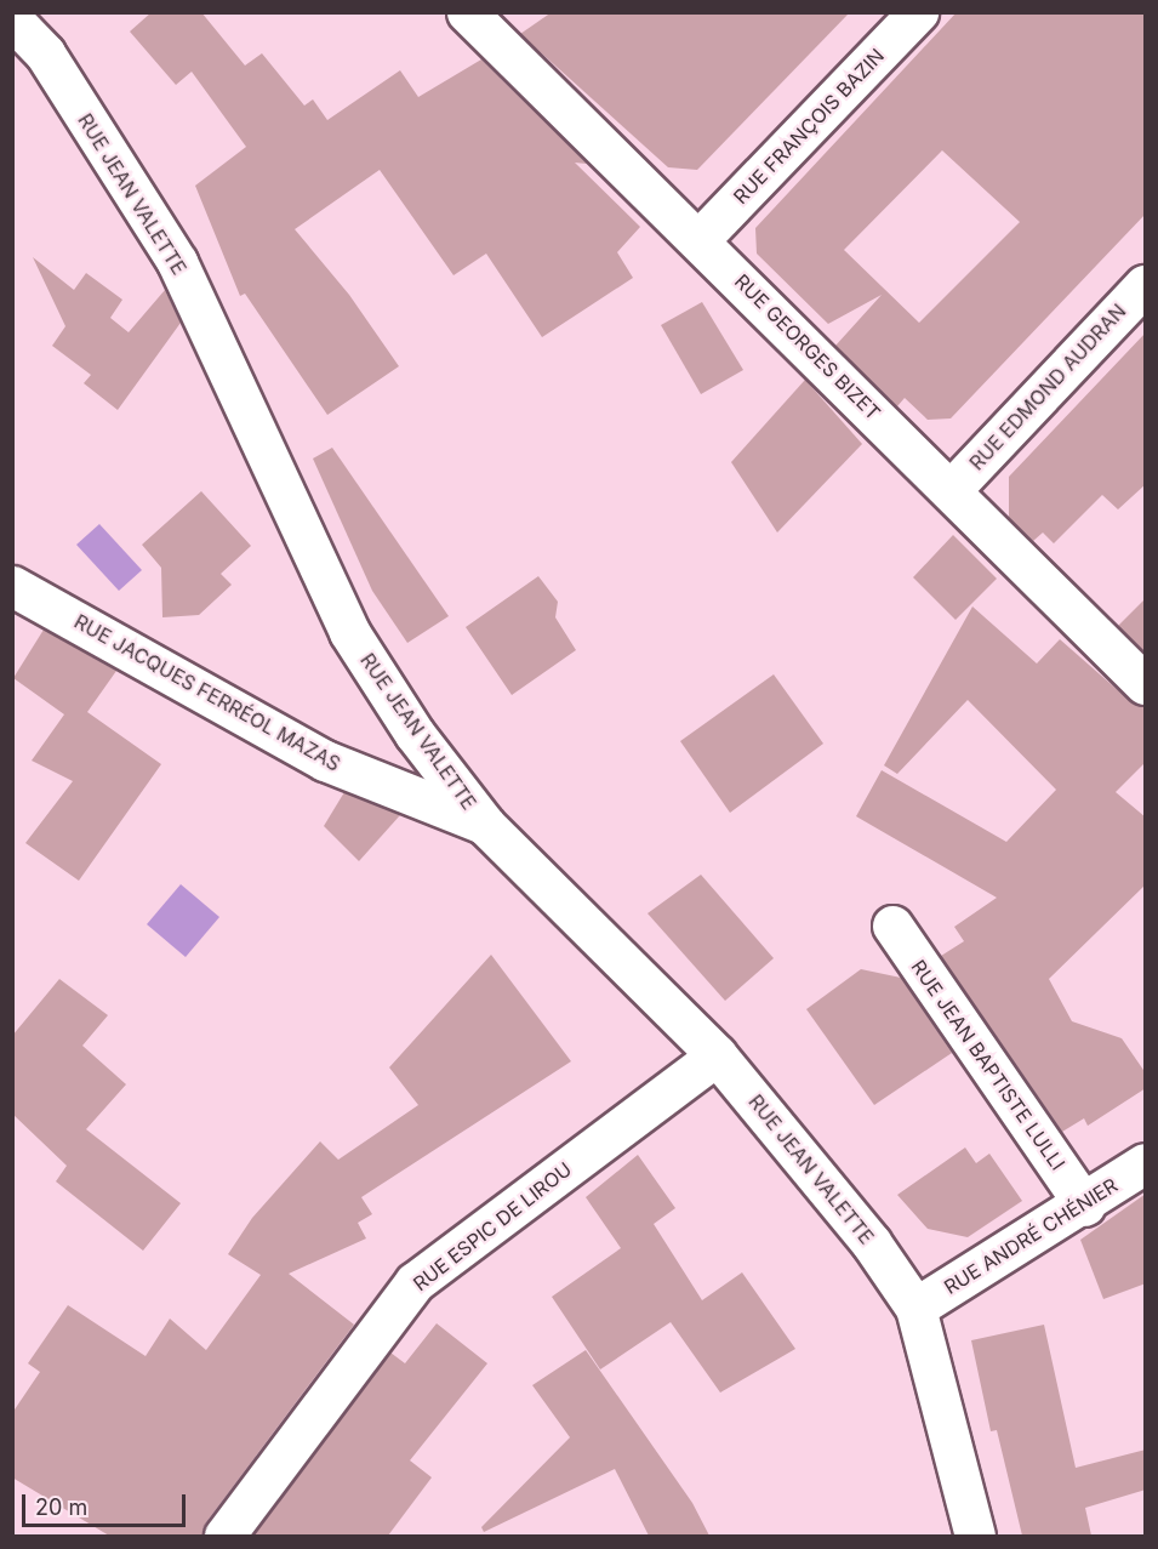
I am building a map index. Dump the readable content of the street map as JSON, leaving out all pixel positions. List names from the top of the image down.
{
  "streets": {
    "street": [
      "RUE FRANÇOIS BAZIN",
      "RUE JEAN VALETTE",
      "RUE GEORGES BIZET",
      "RUE EDMOND AUDRAN",
      "RUE JACQUES FERRÉOL MAZAS",
      "RUE JEAN BAPTISTE LULLI",
      "RUE ESPIC DE LIROU",
      "RUE ANDRÉ CHÉNIER"
    ]
  },
  "crossings": [
    ["RUE FRANÇOIS BAZIN", "RUE GEORGES BIZET"],
    ["RUE JEAN VALETTE", "RUE JACQUES FERRÉOL MAZAS"],
    ["RUE JEAN VALETTE", "RUE ESPIC DE LIROU"],
    ["RUE JEAN VALETTE", "RUE ANDRÉ CHÉNIER"],
    ["RUE GEORGES BIZET", "RUE EDMOND AUDRAN"],
    ["RUE JEAN BAPTISTE LULLI", "RUE ANDRÉ CHÉNIER"]
  ],
  "scale_bar": "20 m"
}
